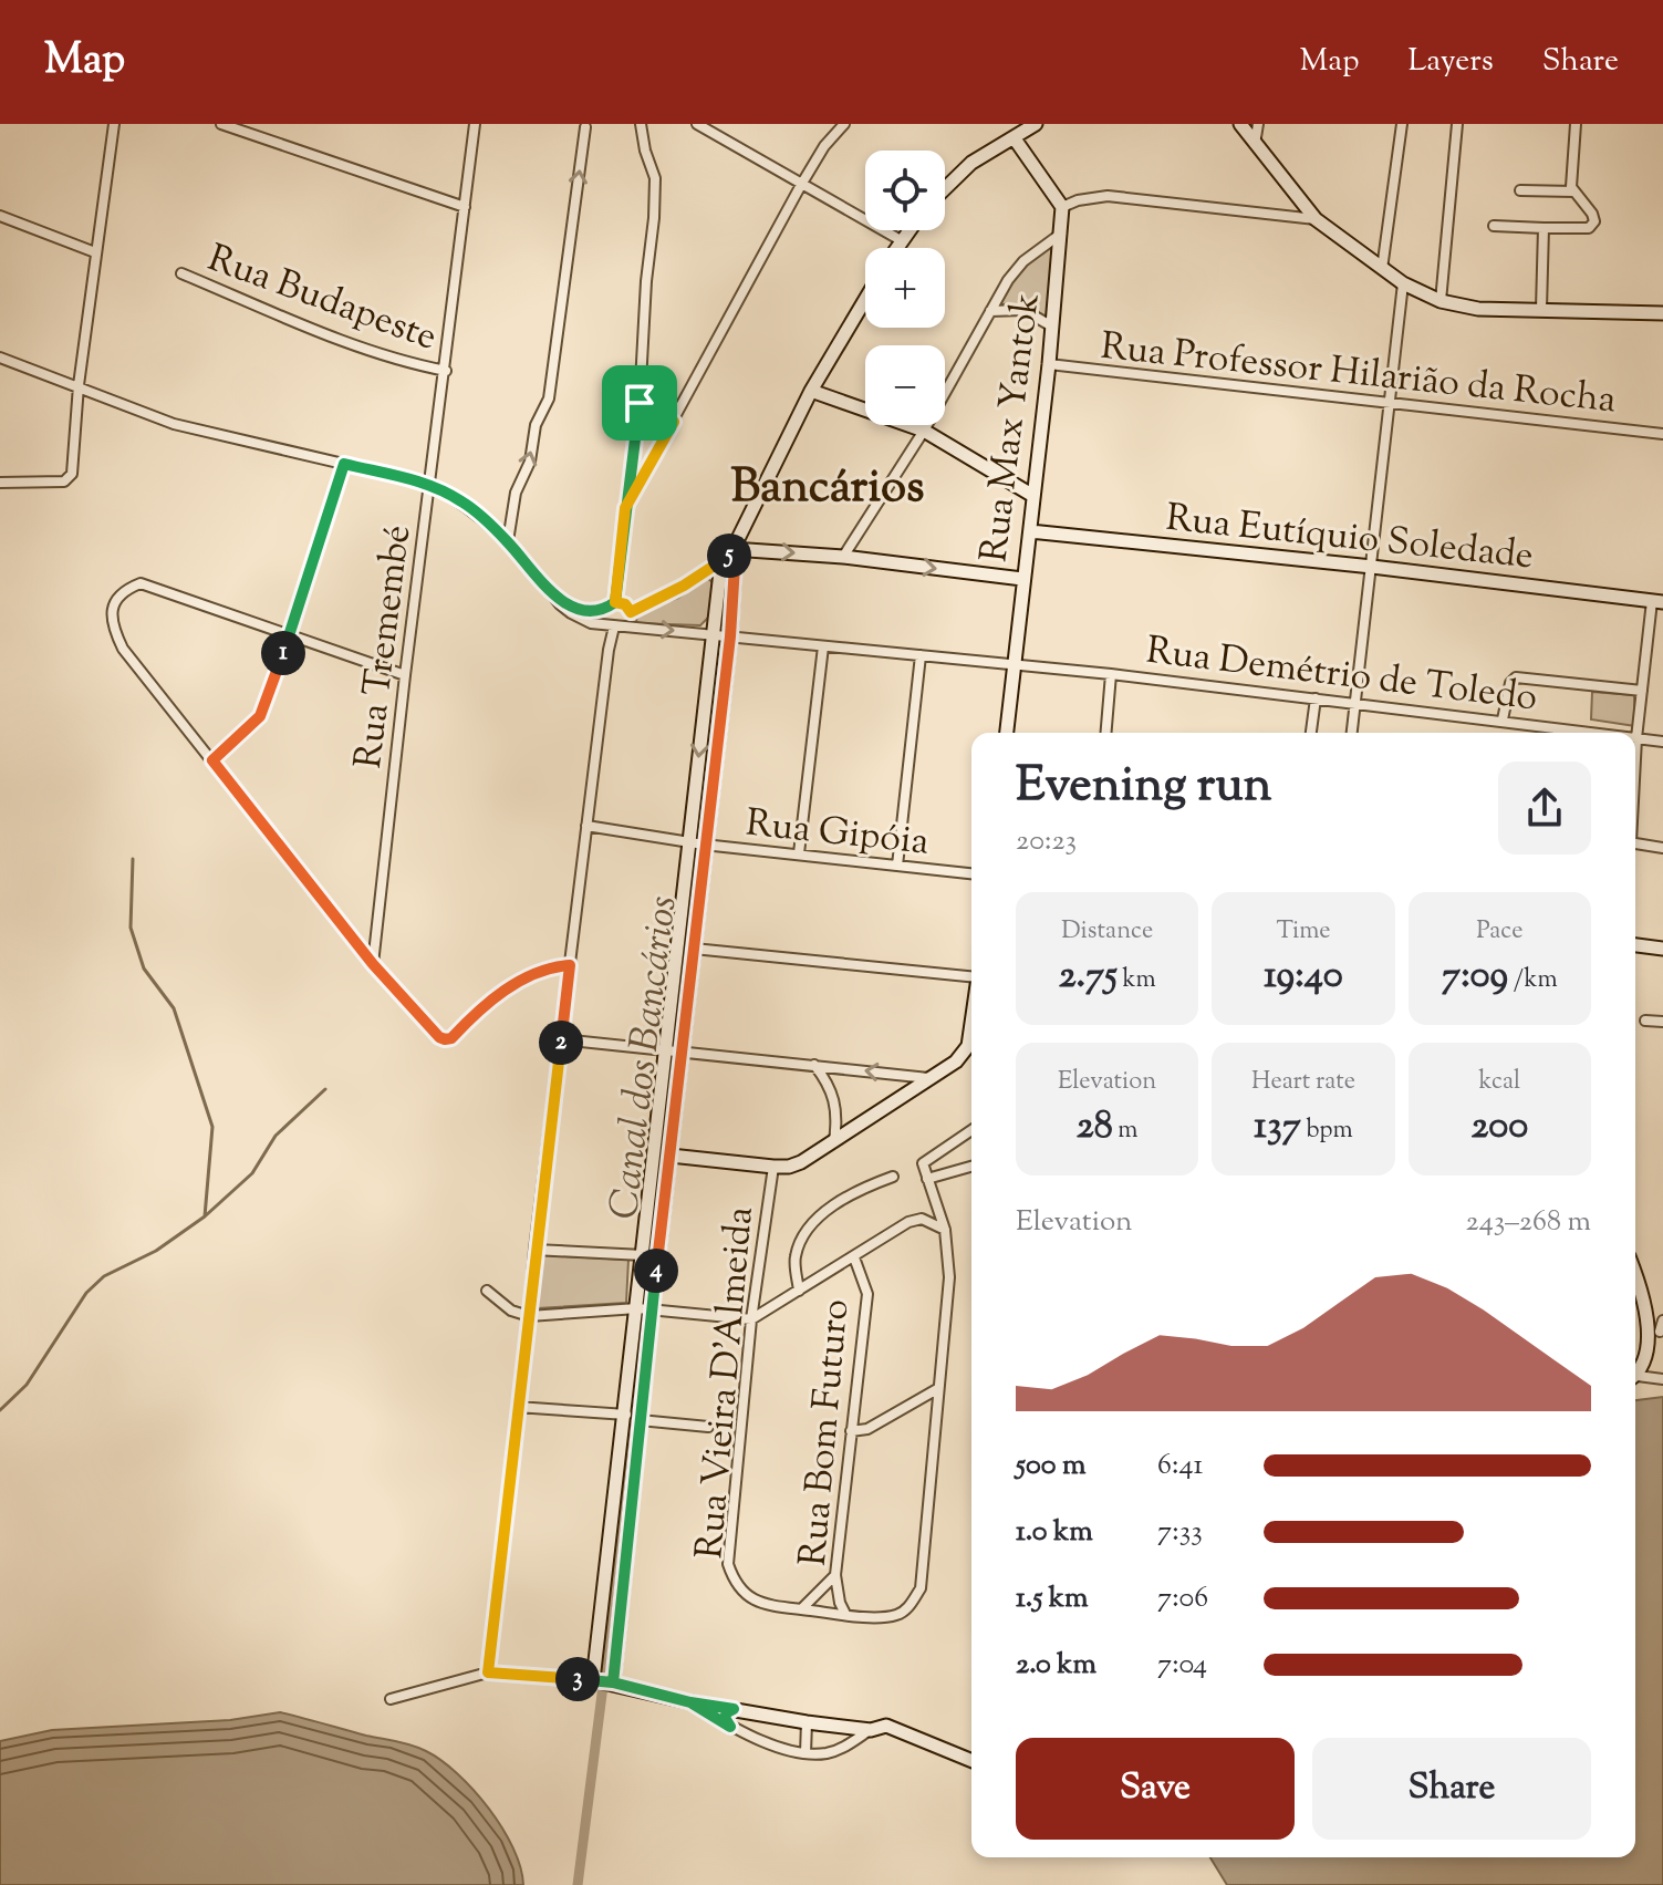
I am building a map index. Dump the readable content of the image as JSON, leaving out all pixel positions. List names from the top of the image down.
{
  "streets": {
    "street": [
      "Rua Budapeste",
      "Rua Professor Hilarião da Rocha",
      "Rua Max Yantok",
      "Rua Eutíquio Soledade",
      "Rua Tremembé",
      "Rua Demétrio de Toledo",
      "Rua Gipóia",
      "Rua Vieira D'Almeida",
      "Rua Bom Futuro"
    ]
  },
  "crossings": [
    ["Rua Budapeste", "Rua Tremembé"],
    ["Rua Professor Hilarião da Rocha", "Rua Max Yantok"],
    ["Rua Max Yantok", "Rua Eutíquio Soledade"],
    ["Rua Max Yantok", "Rua Demétrio de Toledo"],
    ["Rua Tremembé", "Rua Demétrio de Toledo"],
    ["Rua Vieira D'Almeida", "Rua Bom Futuro"]
  ],
  "districts": ["Bancários"],
  "water": ["Canal dos Bancários"],
  "page": {
    "header": "Map",
    "nav": ["Map", "Layers", "Share"],
    "map_buttons": ["+", "−"],
    "pins": [
      "5",
      "1",
      "2",
      "4",
      "3"
    ],
    "heading": ["Evening run", "20:23"],
    "stats": [
      ["Distance", "2.75 km"],
      ["Time", "19:40"],
      ["Pace", "7:09 /km"],
      ["Elevation", "28 m"],
      ["Heart rate", "137 bpm"],
      ["kcal", "200"]
    ],
    "chart": ["Elevation", "243–268 m"],
    "list": [
      {
        "name": "500 m",
        "note": "6:41"
      },
      {
        "name": "1.0 km",
        "note": "7:33"
      },
      {
        "name": "1.5 km",
        "note": "7:06"
      },
      {
        "name": "2.0 km",
        "note": "7:04"
      }
    ],
    "buttons": ["Save", "Share"]
  }
}
